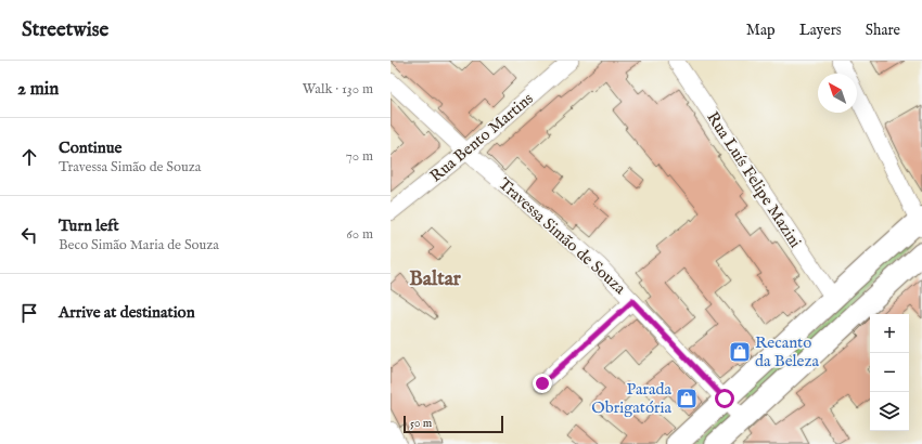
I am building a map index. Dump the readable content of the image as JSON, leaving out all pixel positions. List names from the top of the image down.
{
  "streets": {
    "street": ["Rua Bento Martins", "Rua Luís Felipe Mazini", "Travessa Simão de Souza"]
  },
  "crossings": [
    ["Rua Bento Martins", "Travessa Simão de Souza"]
  ],
  "districts": ["Baltar"],
  "places": {
    "shop": ["Recanto da Beleza", "Parada Obrigatória"]
  },
  "scale_bar": "50 m",
  "north": "top left",
  "page": {
    "header": "Streetwise",
    "nav": ["Map", "Layers", "Share"],
    "heading": ["2 min", "Walk · 130 m"],
    "list": [
      ["Continue", "Travessa Simão de Souza", "70 m"],
      ["Turn left", "Beco Simão Maria de Souza", "60 m"],
      "Arrive at destination"
    ],
    "map_buttons": ["+", "−"],
    "scale": "50 m"
  }
}
